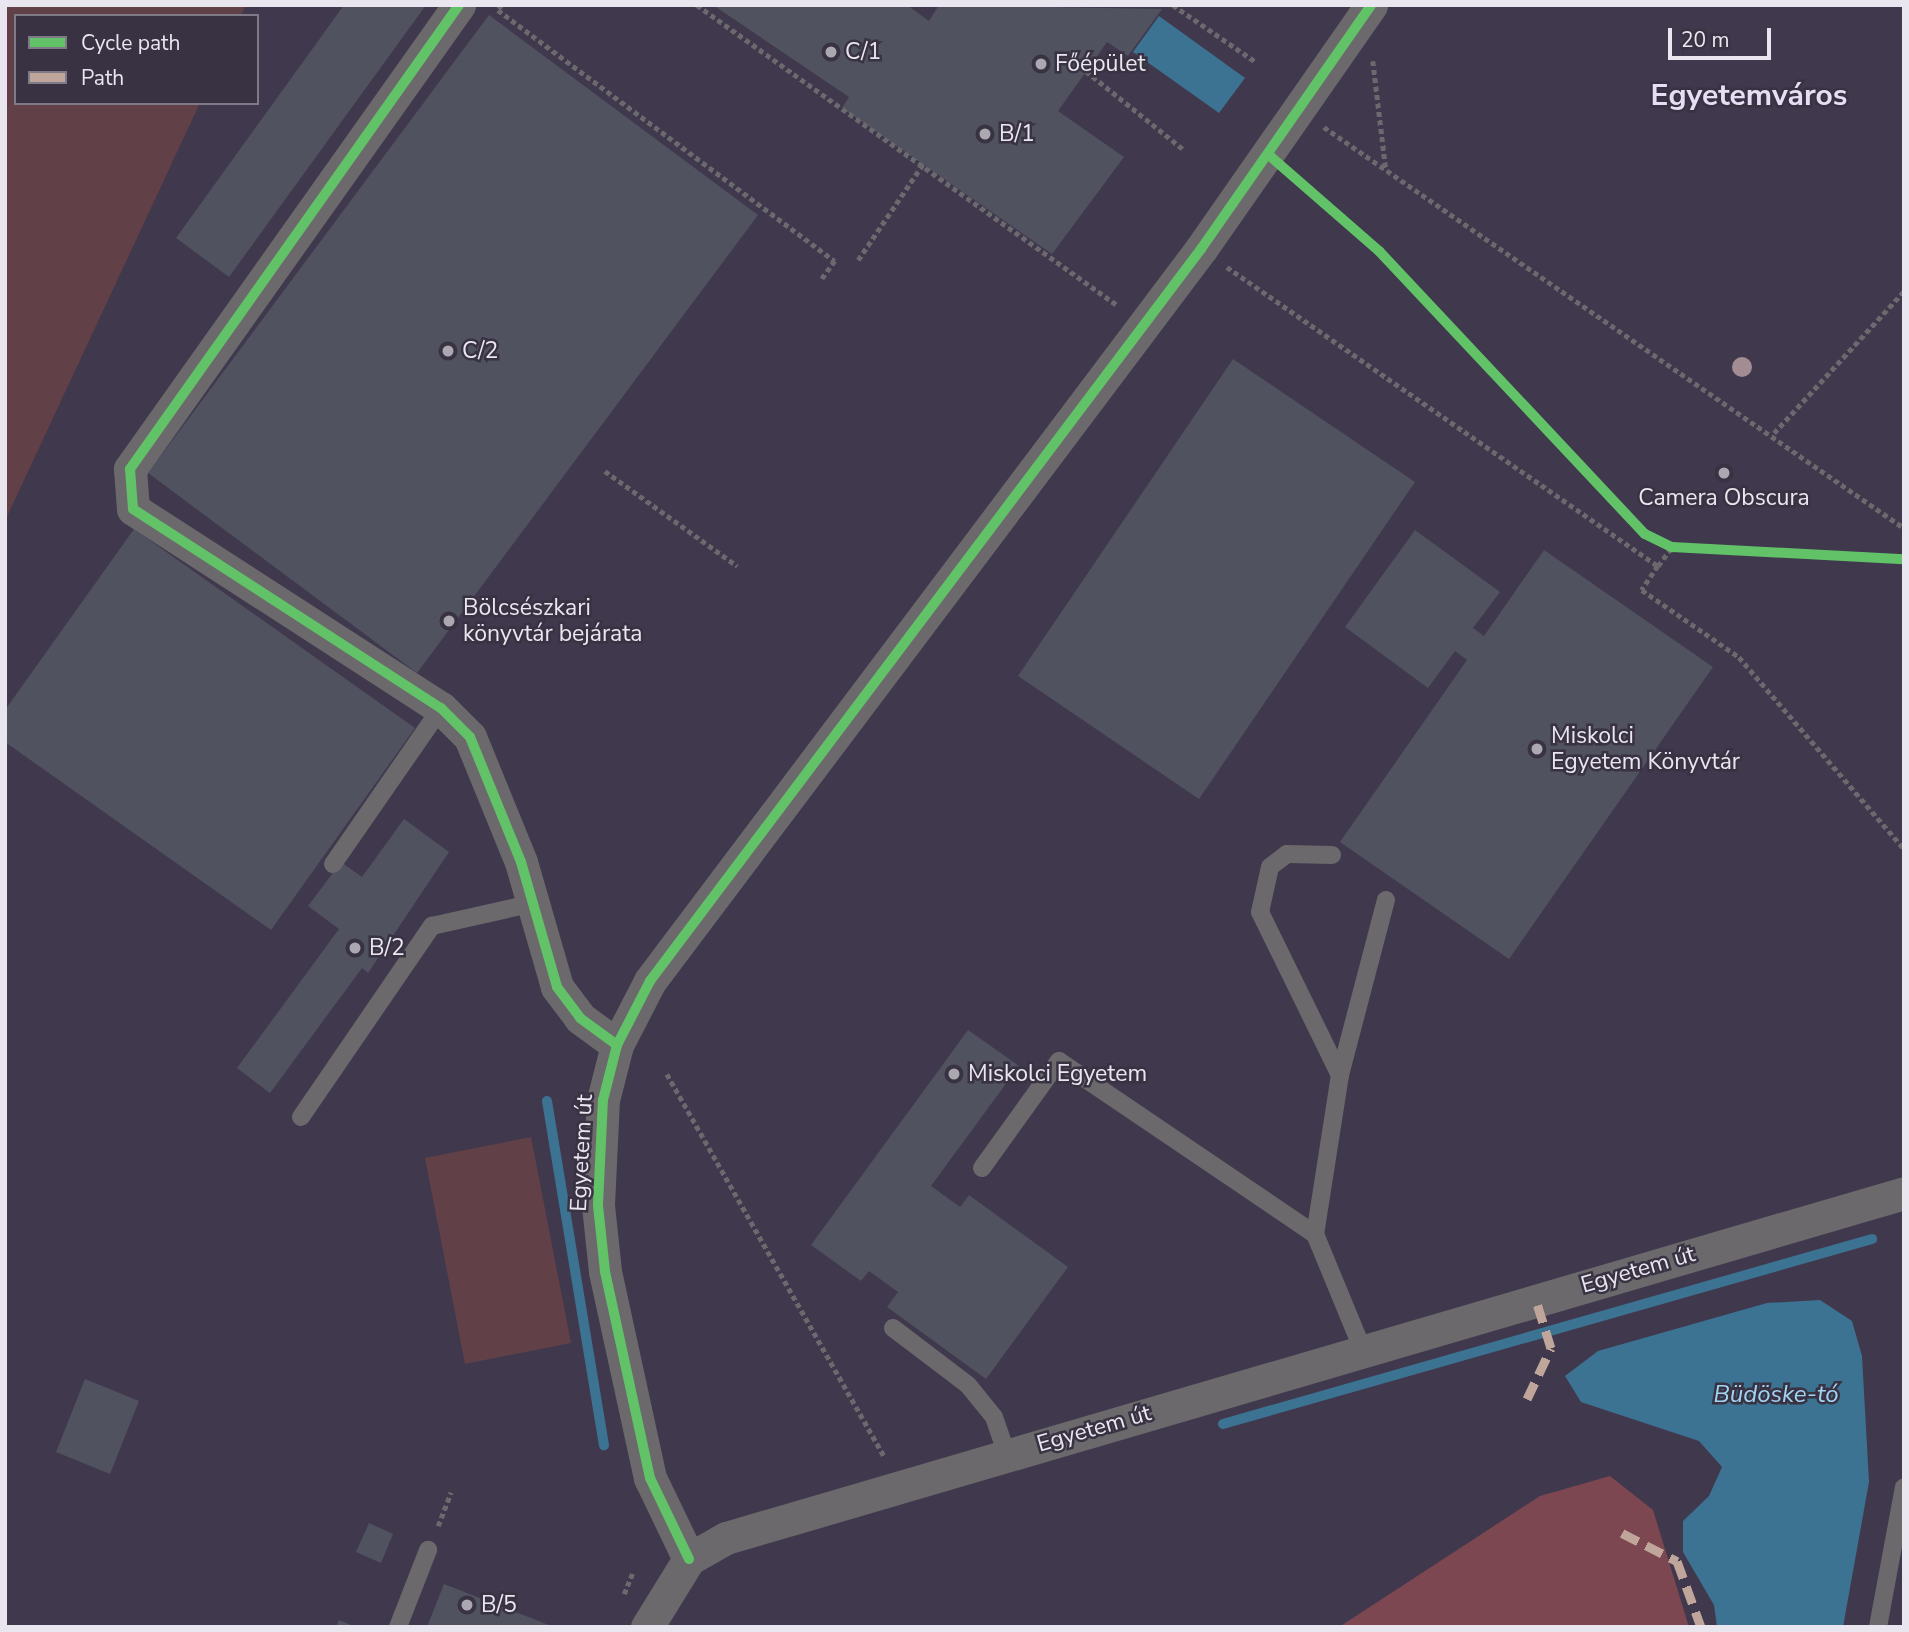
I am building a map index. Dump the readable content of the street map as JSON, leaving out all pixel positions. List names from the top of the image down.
{
  "streets": {
    "street": ["Egyetem út"]
  },
  "districts": ["Egyetemváros"],
  "water": ["Büdöske-tó"],
  "places": [
    "C/1",
    "Főépület",
    "B/1",
    "C/2",
    "Camera Obscura",
    "Bölcsészkari könyvtár bejárata",
    "Miskolci Egyetem Könyvtár",
    "B/2",
    "Miskolci Egyetem",
    "B/5"
  ],
  "legend": ["Cycle path", "Path"],
  "scale_bar": "20 m"
}
